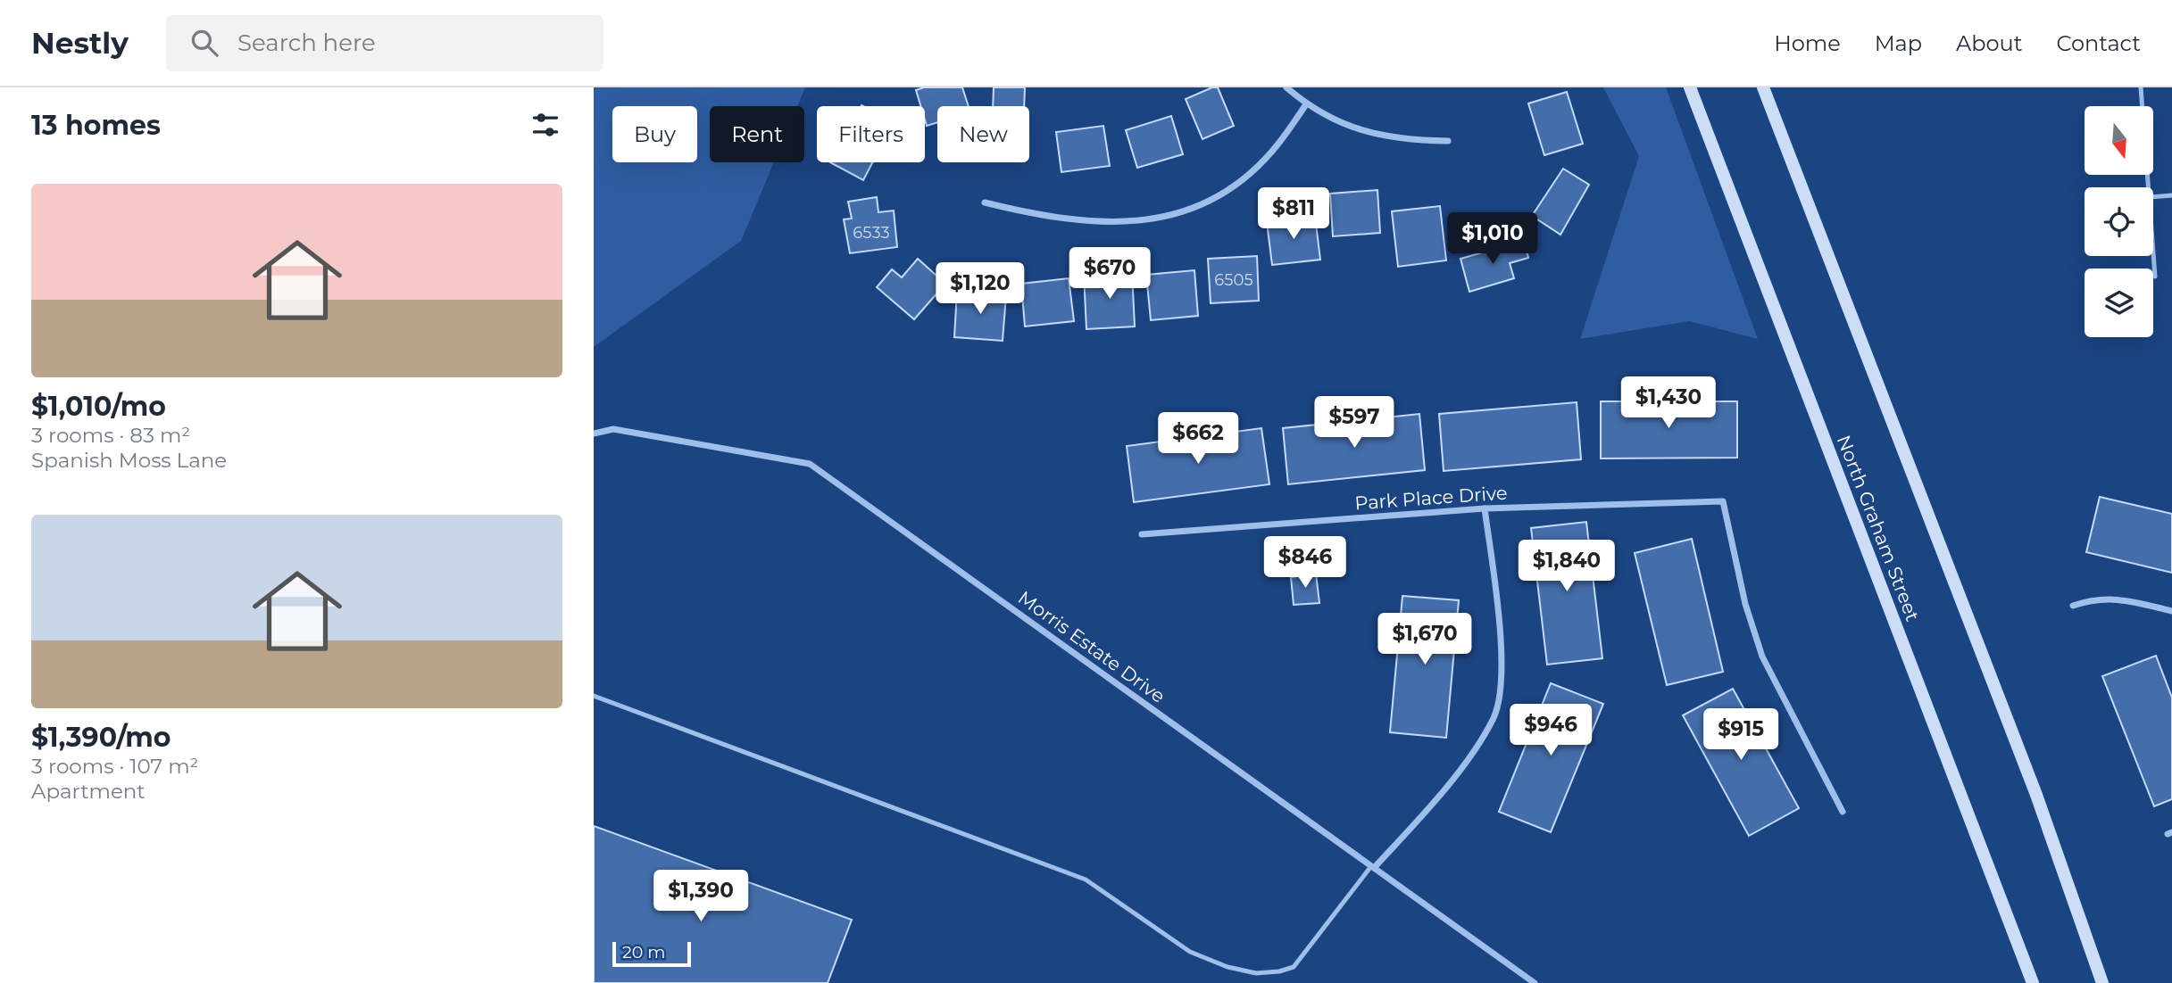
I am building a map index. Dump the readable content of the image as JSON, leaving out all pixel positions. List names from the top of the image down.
{
  "streets": {
    "main road": ["North Graham Street"],
    "street": ["Park Place Drive", "Morris Estate Drive"]
  },
  "house_numbers": ["6533", "6505"],
  "scale_bar": "20 m",
  "north": "bottom",
  "page": {
    "header": "Nestly",
    "search": "Search here",
    "nav": [
      "Home",
      "Map",
      "About",
      "Contact"
    ],
    "heading": "13 homes",
    "chip": [
      "Buy",
      "Rent",
      "Filters",
      "New"
    ],
    "list": [
      {
        "name": "$1,010/mo",
        "note": "3 rooms · 83 m² · Spanish Moss Lane"
      },
      {
        "name": "$1,390/mo",
        "note": "3 rooms · 107 m² · Apartment"
      }
    ],
    "price": [
      "$811",
      "$1,010",
      "$670",
      "$1,120",
      "$1,430",
      "$597",
      "$662",
      "$846",
      "$1,840",
      "$1,670",
      "$946",
      "$915",
      "$1,390"
    ],
    "scale": "20 m"
  }
}
